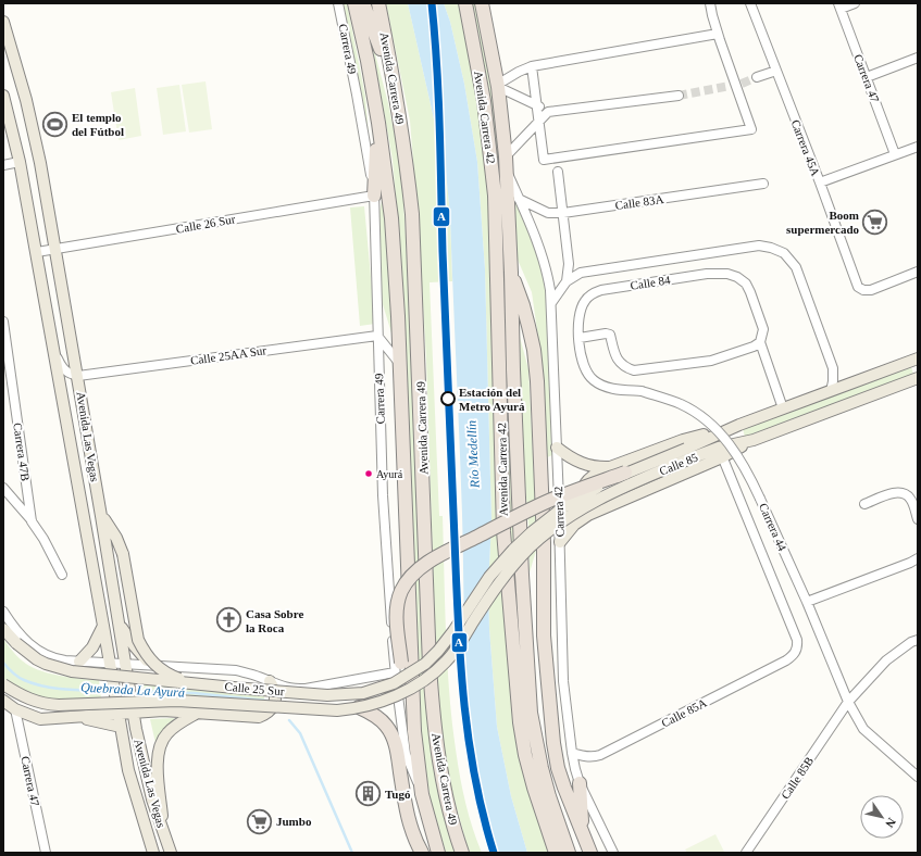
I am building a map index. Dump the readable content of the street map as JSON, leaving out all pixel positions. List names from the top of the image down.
{
  "streets": {
    "highway": ["Avenida Carrera 49", "Avenida Carrera 42"],
    "main road": ["Avenida Las Vegas", "Calle 85", "Calle 25 Sur"],
    "street": [
      "Carrera 49",
      "Carrera 47",
      "Carrera 45A",
      "Calle 83A",
      "Calle 26 Sur",
      "Calle 84",
      "Calle 25AA Sur",
      "Carrera 47B",
      "Carrera 42",
      "Carrera 44",
      "Calle 85A",
      "Calle 85B"
    ]
  },
  "crossings": [
    ["Carrera 49", "Calle 26 Sur"],
    ["Carrera 49", "Calle 25AA Sur"],
    ["Carrera 49", "Calle 25 Sur"],
    ["Avenida Carrera 42", "Carrera 42"],
    ["Calle 83A", "Carrera 42"],
    ["Calle 26 Sur", "Avenida Las Vegas"],
    ["Calle 84", "Carrera 44"],
    ["Calle 25AA Sur", "Avenida Las Vegas"],
    ["Avenida Las Vegas", "Calle 25 Sur"],
    ["Calle 85", "Carrera 44"],
    ["Calle 85", "Calle 25 Sur"],
    ["Carrera 42", "Calle 85A"],
    ["Carrera 44", "Calle 85A"],
    ["Carrera 44", "Calle 85B"]
  ],
  "water": ["Río Medellín", "Quebrada La Ayurá"],
  "places": {
    "sports": ["El templo del Fútbol"],
    "supermarket": ["Boom supermercado", "Jumbo"],
    "other": ["Estación del Metro Ayurá", "Ayurá"],
    "church": ["Casa Sobre la Roca"],
    "building": ["Tugó"]
  },
  "lines": ["transit line A"],
  "north": "bottom right"
}
